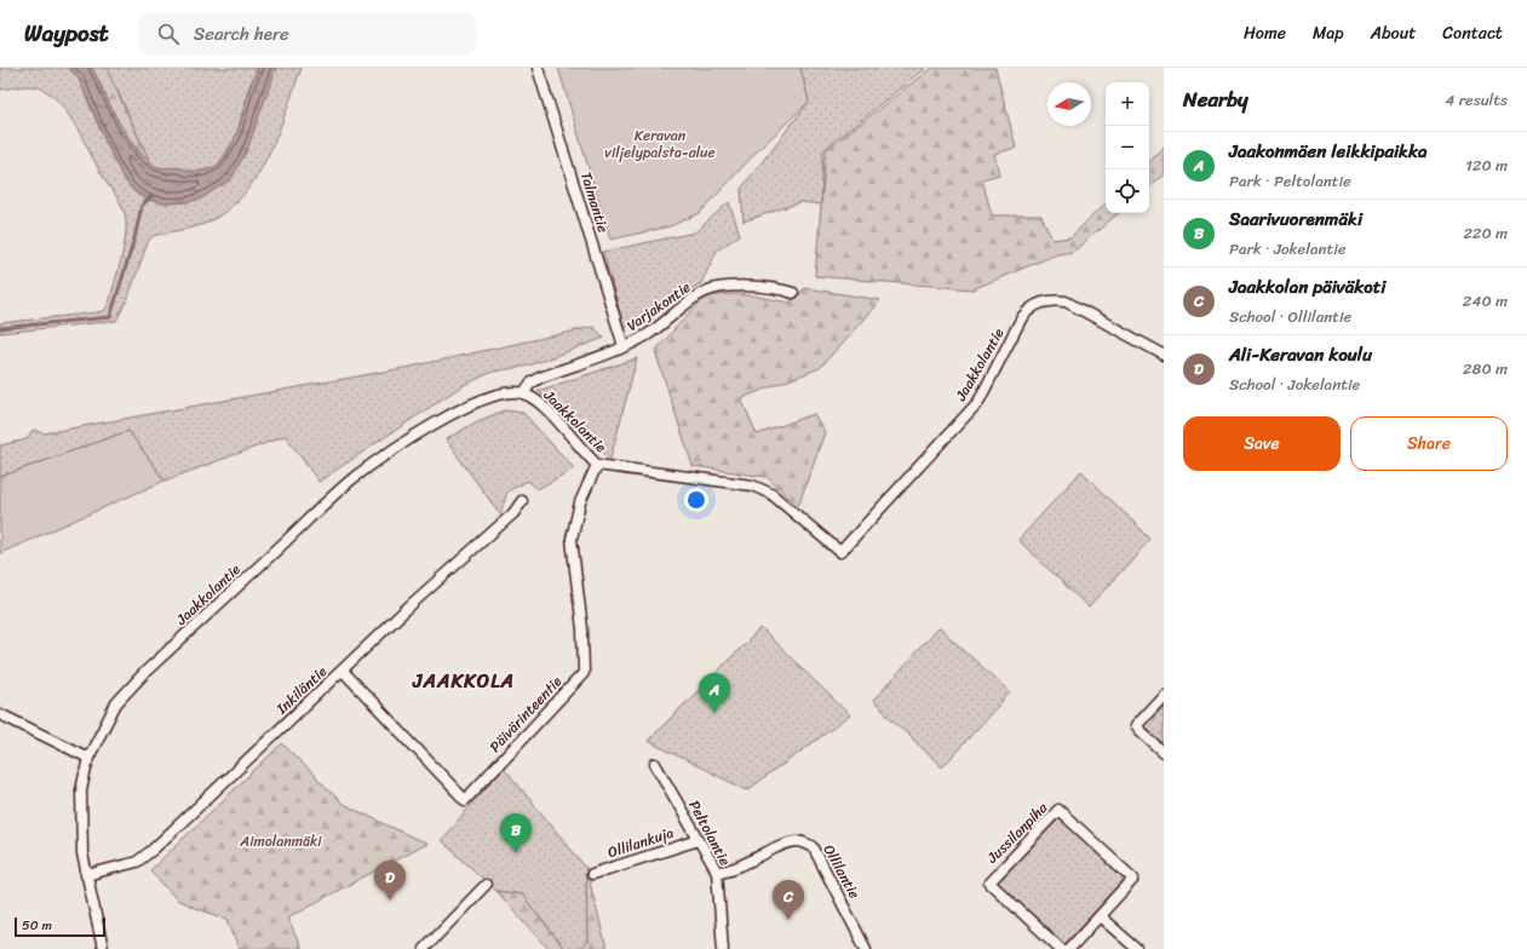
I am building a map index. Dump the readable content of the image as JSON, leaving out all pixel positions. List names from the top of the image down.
{
  "streets": {
    "street": [
      "Talmantie",
      "Varjakontie",
      "Jaakkolantie",
      "Inkiläntie",
      "Päivärinteentie",
      "Peltolantie",
      "Jussilanpiha",
      "Ollilankuja",
      "Ollilantie"
    ]
  },
  "crossings": [
    ["Talmantie", "Varjakontie"],
    ["Varjakontie", "Jaakkolantie"],
    ["Jaakkolantie", "Inkiläntie"],
    ["Jaakkolantie", "Päivärinteentie"],
    ["Inkiläntie", "Päivärinteentie"],
    ["Peltolantie", "Ollilankuja"],
    ["Peltolantie", "Ollilantie"]
  ],
  "districts": ["JAAKKOLA"],
  "parks": ["Keravan viljelypalsta-alue", "Aimolanmäki"],
  "scale_bar": "50 m",
  "north": "left",
  "page": {
    "header": "Waypost",
    "search": "Search here",
    "nav": [
      "Home",
      "Map",
      "About",
      "Contact"
    ],
    "heading": ["Nearby", "4 results"],
    "map_buttons": ["+", "−"],
    "list": [
      {
        "mark": "A",
        "name": "Jaakonmäen leikkipaikka",
        "note": "Park · Peltolantie",
        "value": "120 m"
      },
      {
        "mark": "B",
        "name": "Saarivuorenmäki",
        "note": "Park · Jokelantie",
        "value": "220 m"
      },
      {
        "mark": "C",
        "name": "Jaakkolan päiväkoti",
        "note": "School · Ollilantie",
        "value": "240 m"
      },
      {
        "mark": "D",
        "name": "Ali-Keravan koulu",
        "note": "School · Jokelantie",
        "value": "280 m"
      }
    ],
    "buttons": ["Save", "Share"],
    "pins": [
      "A",
      "B",
      "D",
      "C"
    ],
    "scale": "50 m"
  }
}
